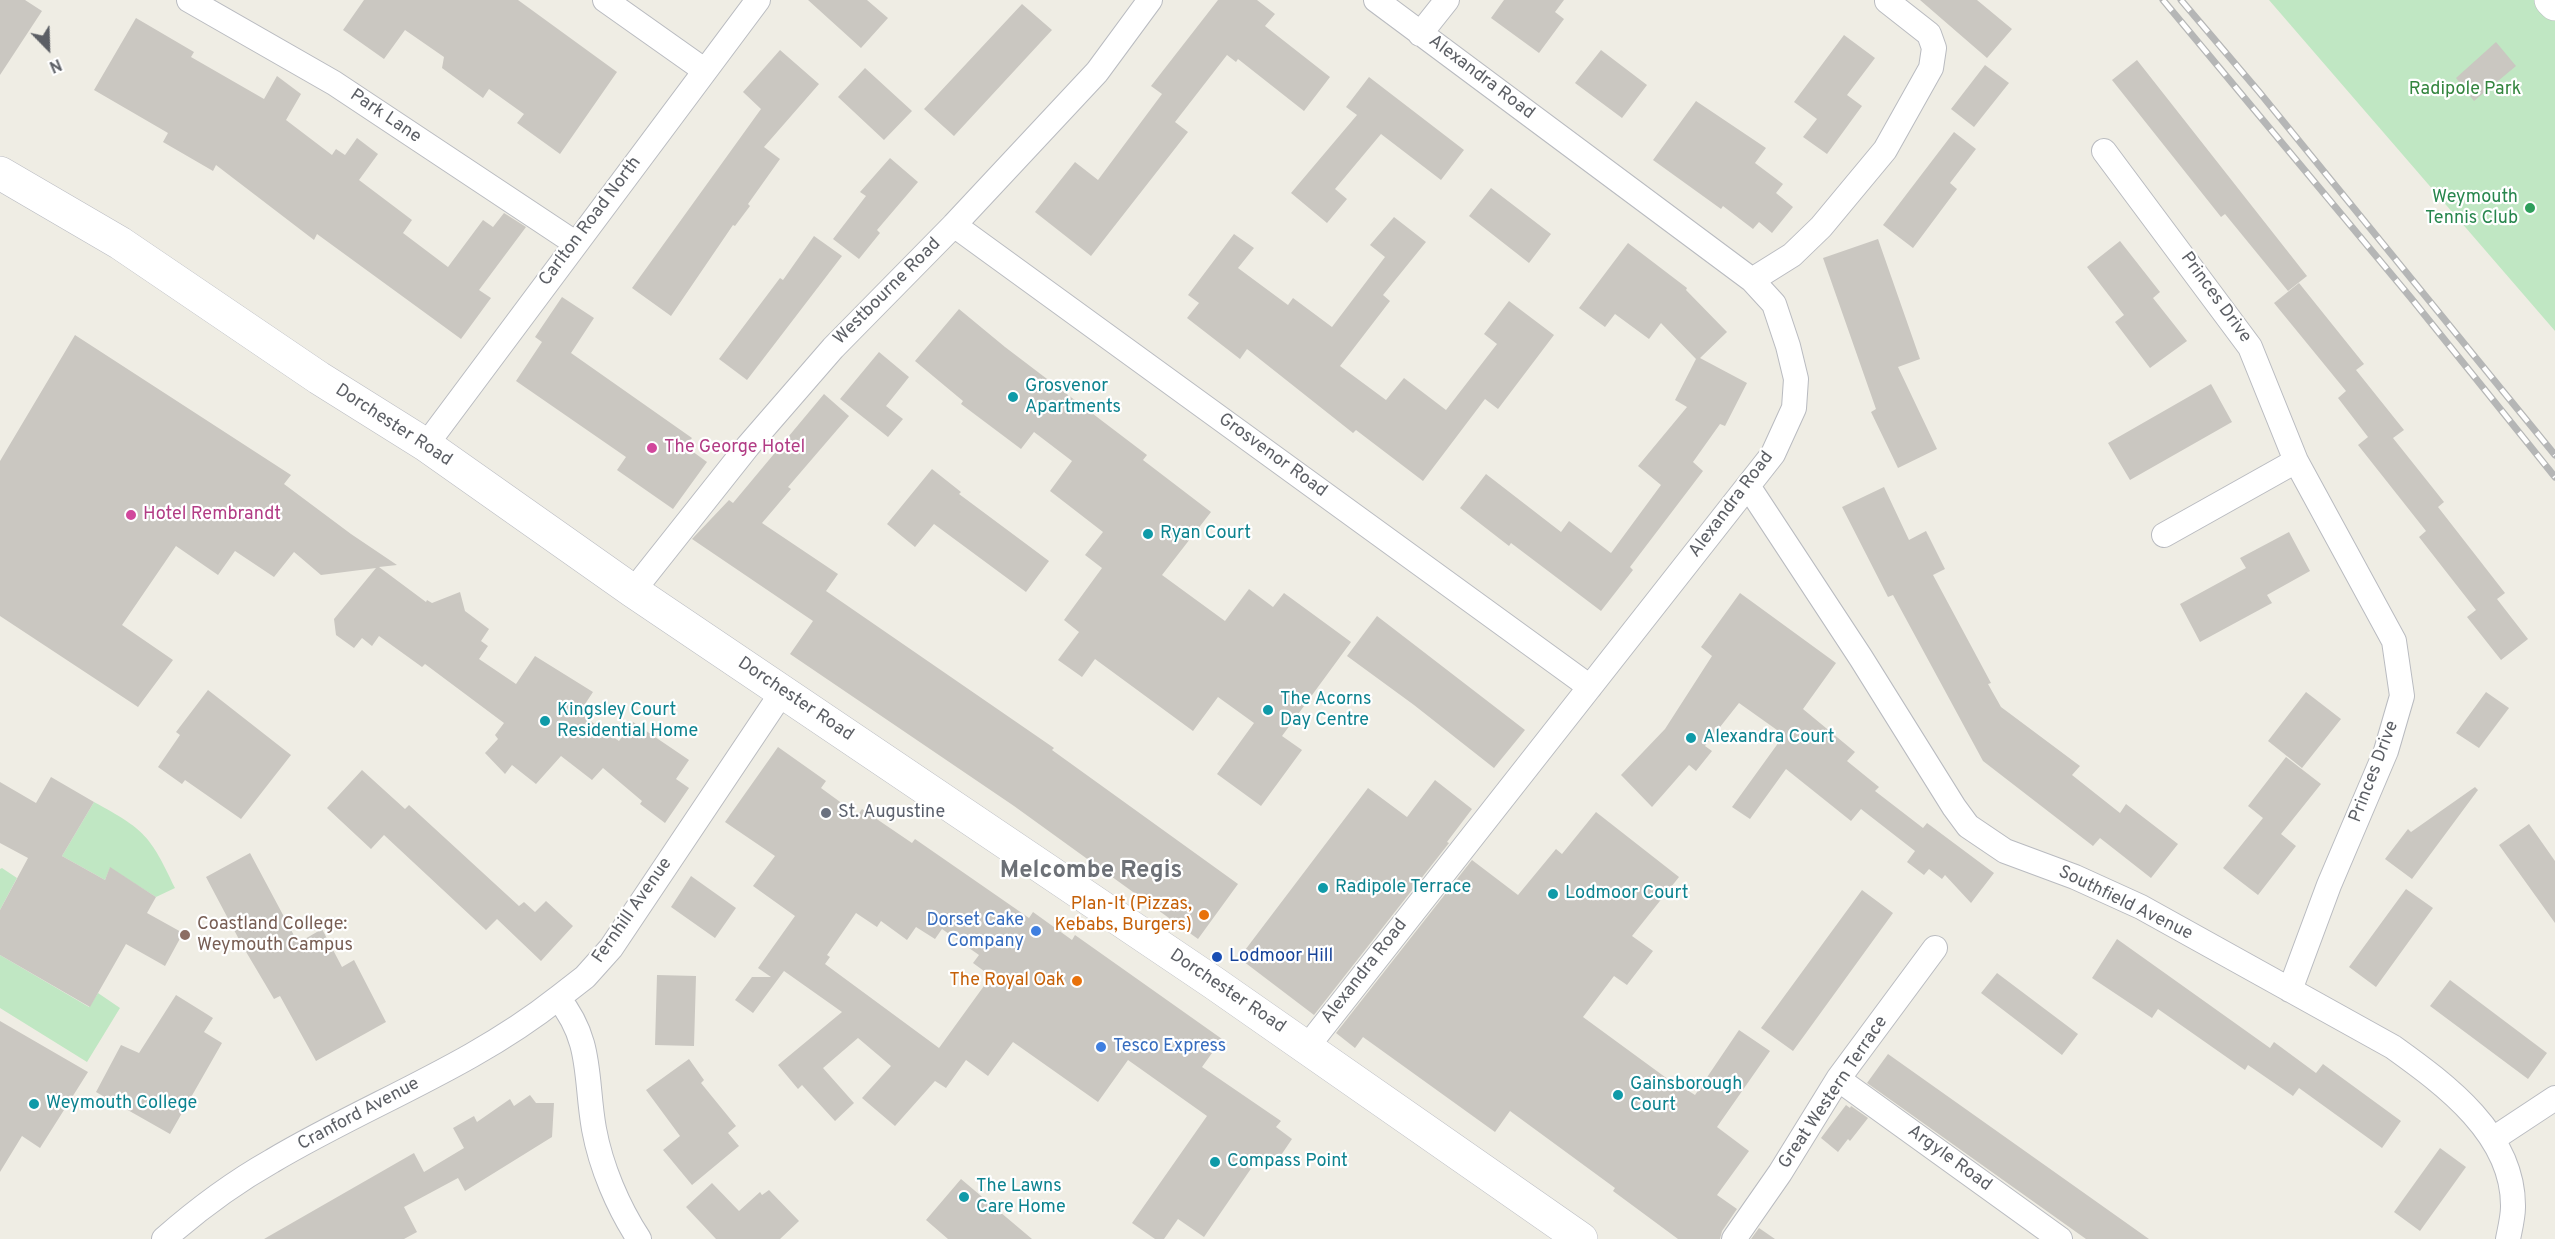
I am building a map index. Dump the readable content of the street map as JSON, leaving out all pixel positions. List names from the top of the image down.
{
  "streets": {
    "main road": ["Dorchester Road"],
    "street": [
      "Alexandra Road",
      "Park Lane",
      "Carlton Road North",
      "Westbourne Road",
      "Princes Drive",
      "Grosvenor Road",
      "Southfield Avenue",
      "Fernhill Avenue",
      "Great Western Terrace",
      "Cranford Avenue",
      "Argyle Road"
    ]
  },
  "crossings": [
    ["Alexandra Road", "Dorchester Road"],
    ["Alexandra Road", "Grosvenor Road"],
    ["Alexandra Road", "Southfield Avenue"],
    ["Park Lane", "Carlton Road North"],
    ["Carlton Road North", "Dorchester Road"],
    ["Westbourne Road", "Dorchester Road"],
    ["Westbourne Road", "Grosvenor Road"],
    ["Princes Drive", "Southfield Avenue"],
    ["Dorchester Road", "Fernhill Avenue"],
    ["Fernhill Avenue", "Cranford Avenue"],
    ["Great Western Terrace", "Argyle Road"]
  ],
  "districts": ["Melcombe Regis"],
  "parks": ["Radipole Park"],
  "places": [
    "Weymouth Tennis Club",
    "Grosvenor Apartments",
    "The George Hotel",
    "Hotel Rembrandt",
    "Ryan Court",
    "The Acorns Day Centre",
    "Kingsley Court Residential Home",
    "Alexandra Court",
    "St. Augustine",
    "Radipole Terrace",
    "Lodmoor Court",
    "Plan-It (Pizzas, Kebabs, Burgers)",
    "Dorset Cake Company",
    "Coastland College: Weymouth Campus",
    "Lodmoor Hill",
    "The Royal Oak",
    "Tesco Express",
    "Gainsborough Court",
    "Weymouth College",
    "Compass Point",
    "The Lawns Care Home"
  ],
  "north": "bottom right"
}
